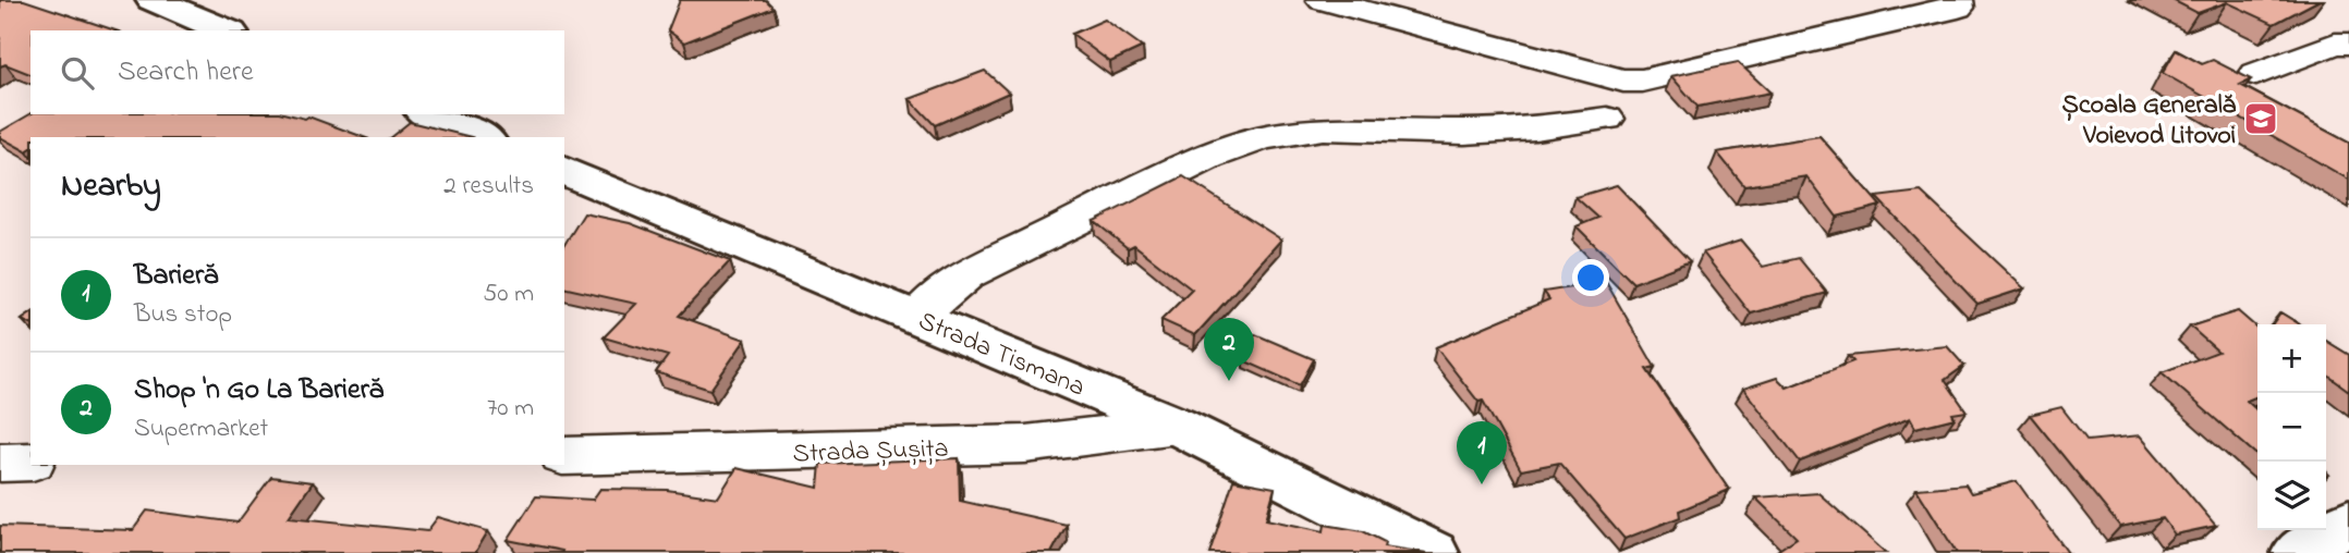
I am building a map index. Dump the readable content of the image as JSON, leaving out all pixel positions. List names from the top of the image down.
{
  "streets": {
    "main road": ["Strada Tismana"],
    "street": ["Strada Șușița"]
  },
  "crossings": [
    ["Strada Tismana", "Strada Șușița"]
  ],
  "places": {
    "school or university": ["Școala Generală Voievod Litovoi"]
  },
  "page": {
    "search": "Search here",
    "heading": ["Nearby", "2 results"],
    "list": [
      {
        "mark": "1",
        "name": "Barieră",
        "note": "Bus stop",
        "value": "50 m"
      },
      {
        "mark": "2",
        "name": "Shop 'n Go La Barieră",
        "note": "Supermarket",
        "value": "70 m"
      }
    ],
    "pins": ["2", "1"],
    "map_buttons": ["+", "−"]
  }
}
